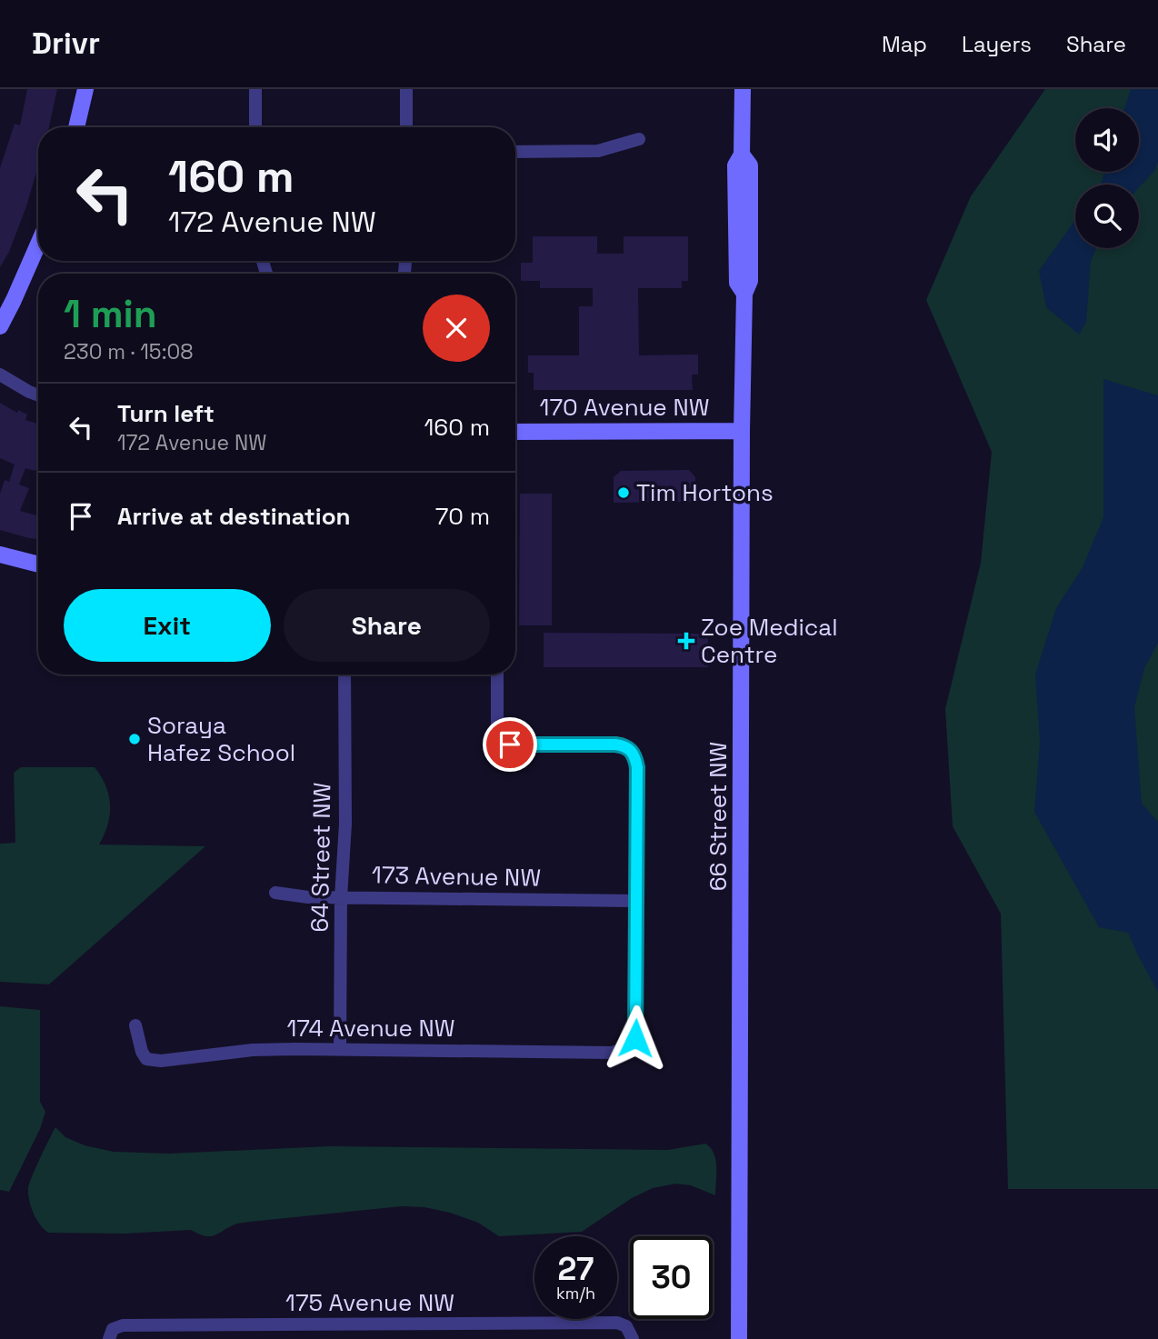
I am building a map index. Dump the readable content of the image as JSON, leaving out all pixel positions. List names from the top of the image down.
{
  "streets": {
    "main road": ["170 Avenue NW", "66 Street NW"],
    "street": [
      "64 Street NW",
      "173 Avenue NW",
      "174 Avenue NW",
      "175 Avenue NW"
    ]
  },
  "crossings": [
    ["170 Avenue NW", "66 Street NW"],
    ["64 Street NW", "173 Avenue NW"],
    ["64 Street NW", "174 Avenue NW"],
    ["173 Avenue NW", "174 Avenue NW"]
  ],
  "places": {
    "other": ["Tim Hortons", "Soraya Hafez School"],
    "health": ["Zoe Medical Centre"]
  },
  "page": {
    "header": "Drivr",
    "nav": ["Map", "Layers", "Share"],
    "turn": ["160 m", "172 Avenue NW"],
    "heading": ["1 min", "230 m · 15:08"],
    "list": [
      {
        "name": "Turn left",
        "note": "172 Avenue NW",
        "value": "160 m"
      },
      {
        "name": "Arrive at destination",
        "value": "70 m"
      }
    ],
    "buttons": ["Exit", "Share"],
    "speed": "27 km/h",
    "limit": "30"
  }
}
